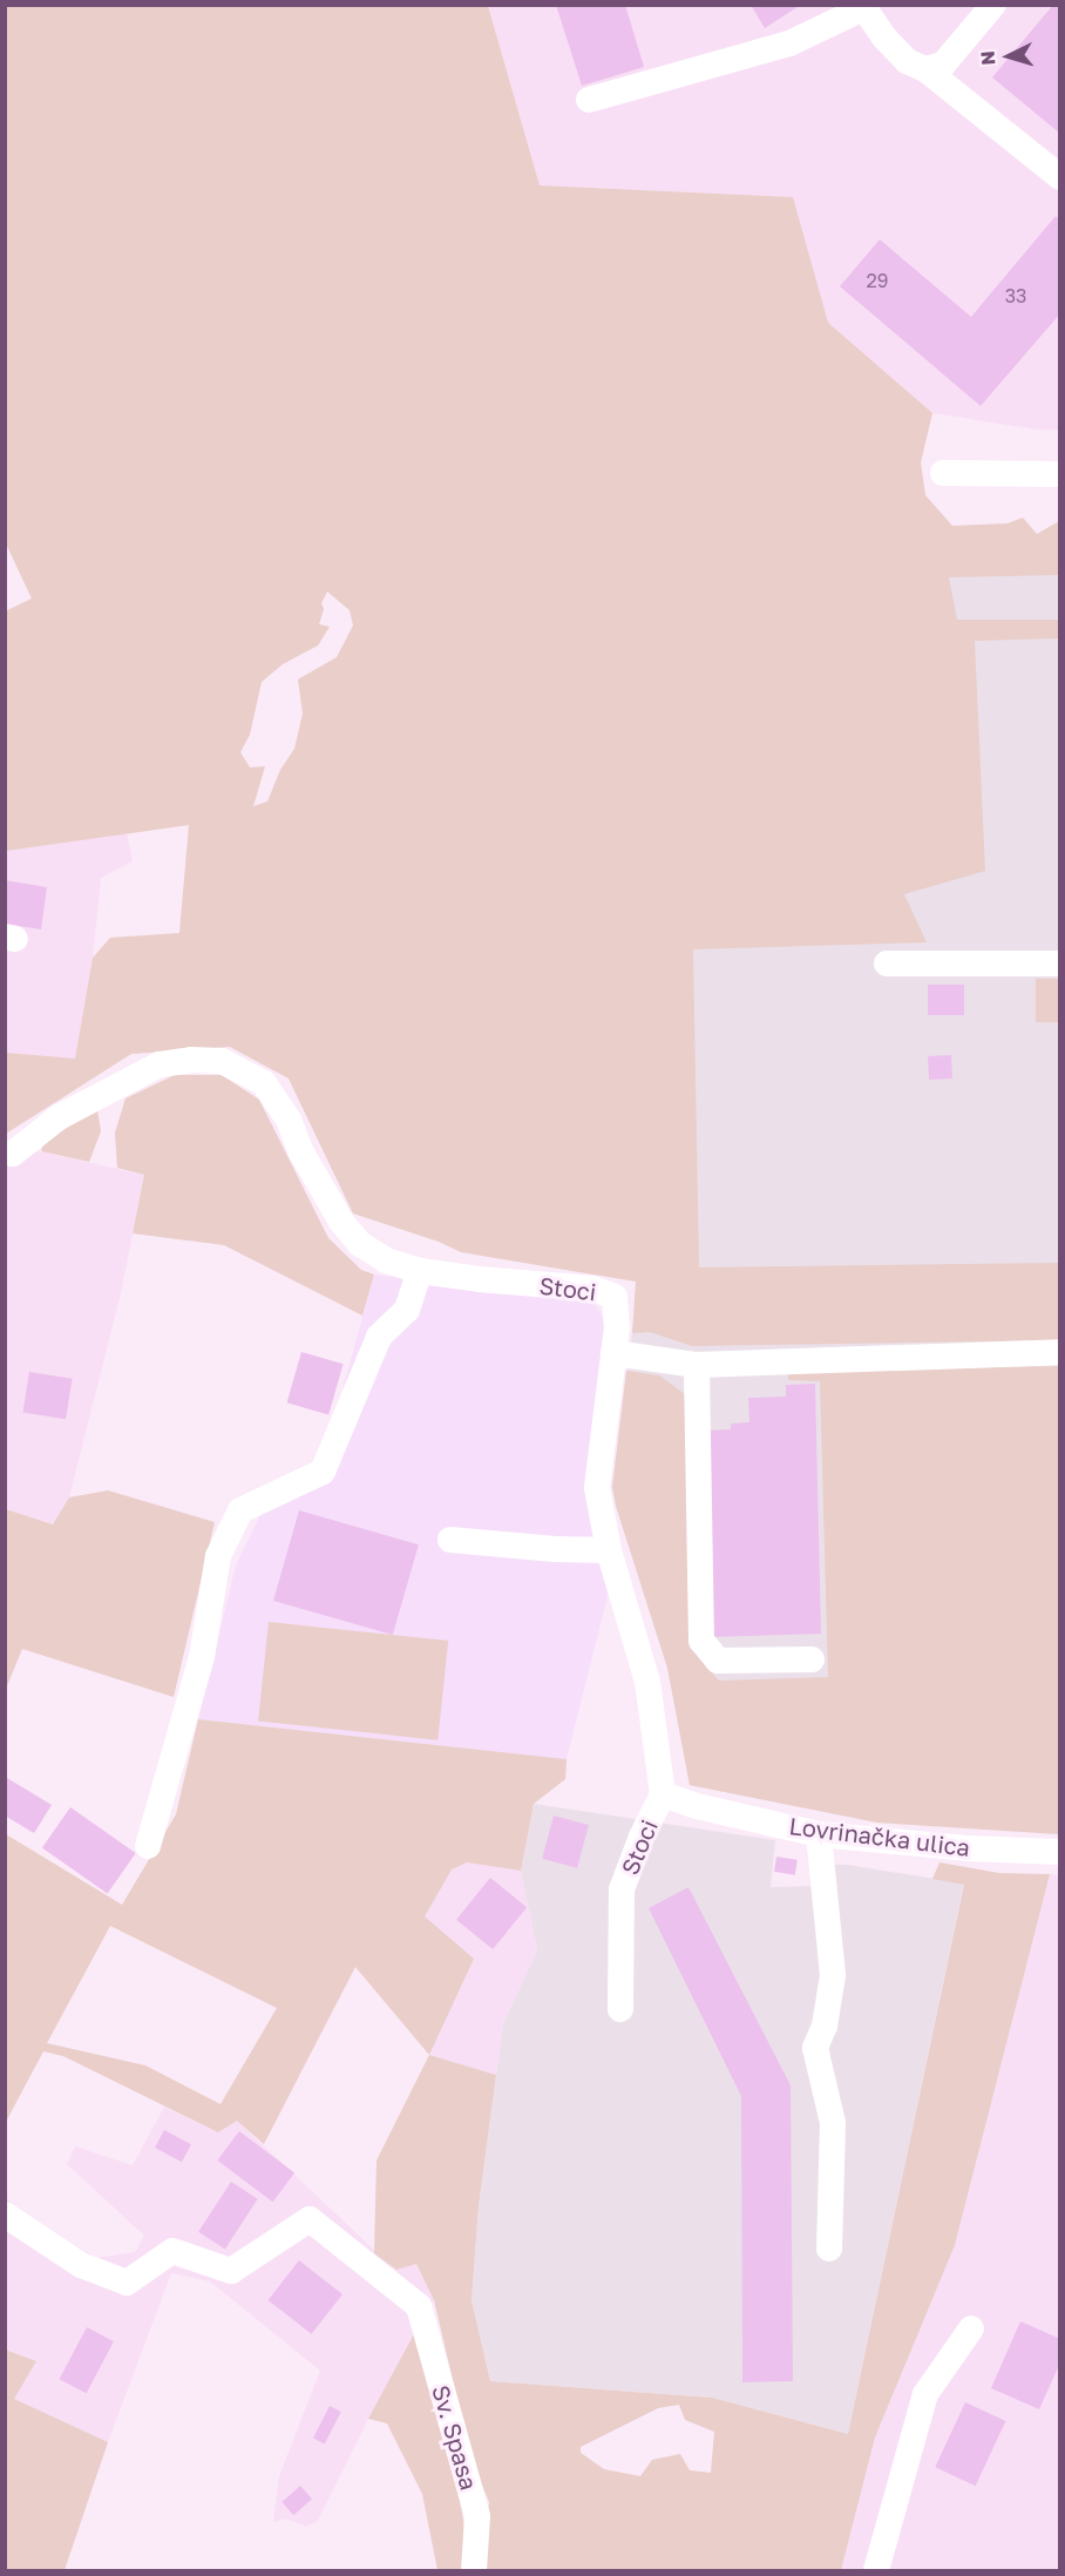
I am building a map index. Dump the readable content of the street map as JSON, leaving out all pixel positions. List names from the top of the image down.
{
  "streets": {
    "street": ["Stoci", "Lovrinačka ulica", "Sv. Spasa"]
  },
  "crossings": [
    ["Stoci", "Lovrinačka ulica"]
  ],
  "house_numbers": ["29", "33"],
  "north": "left"
}
